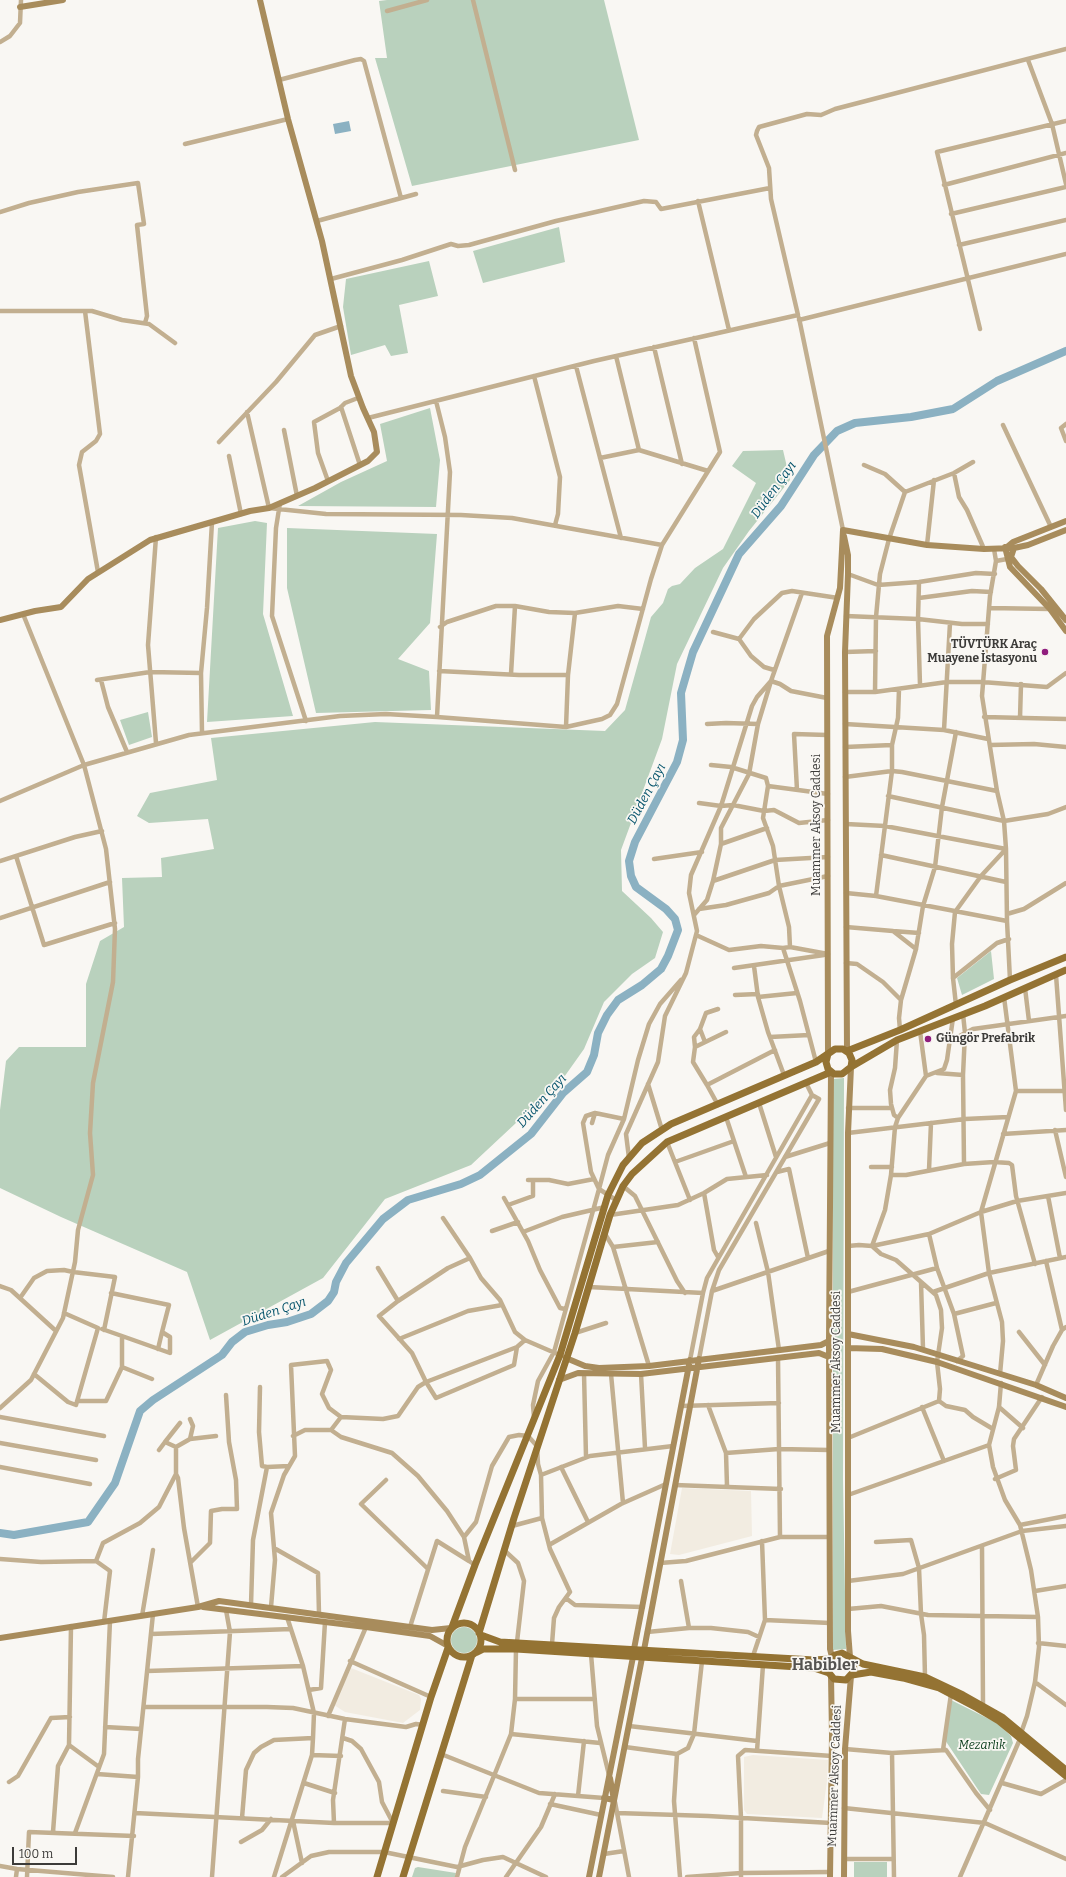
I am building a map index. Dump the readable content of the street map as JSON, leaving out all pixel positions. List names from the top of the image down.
{
  "streets": {
    "street": ["Muammer Aksoy Caddesi"]
  },
  "districts": ["Habibler"],
  "water": ["Düden Çayı"],
  "parks": ["Mezarlık"],
  "places": ["TÜVTÜRK Araç Muayene İstasyonu", "Güngör Prefabrik"],
  "scale_bar": "100 m"
}
